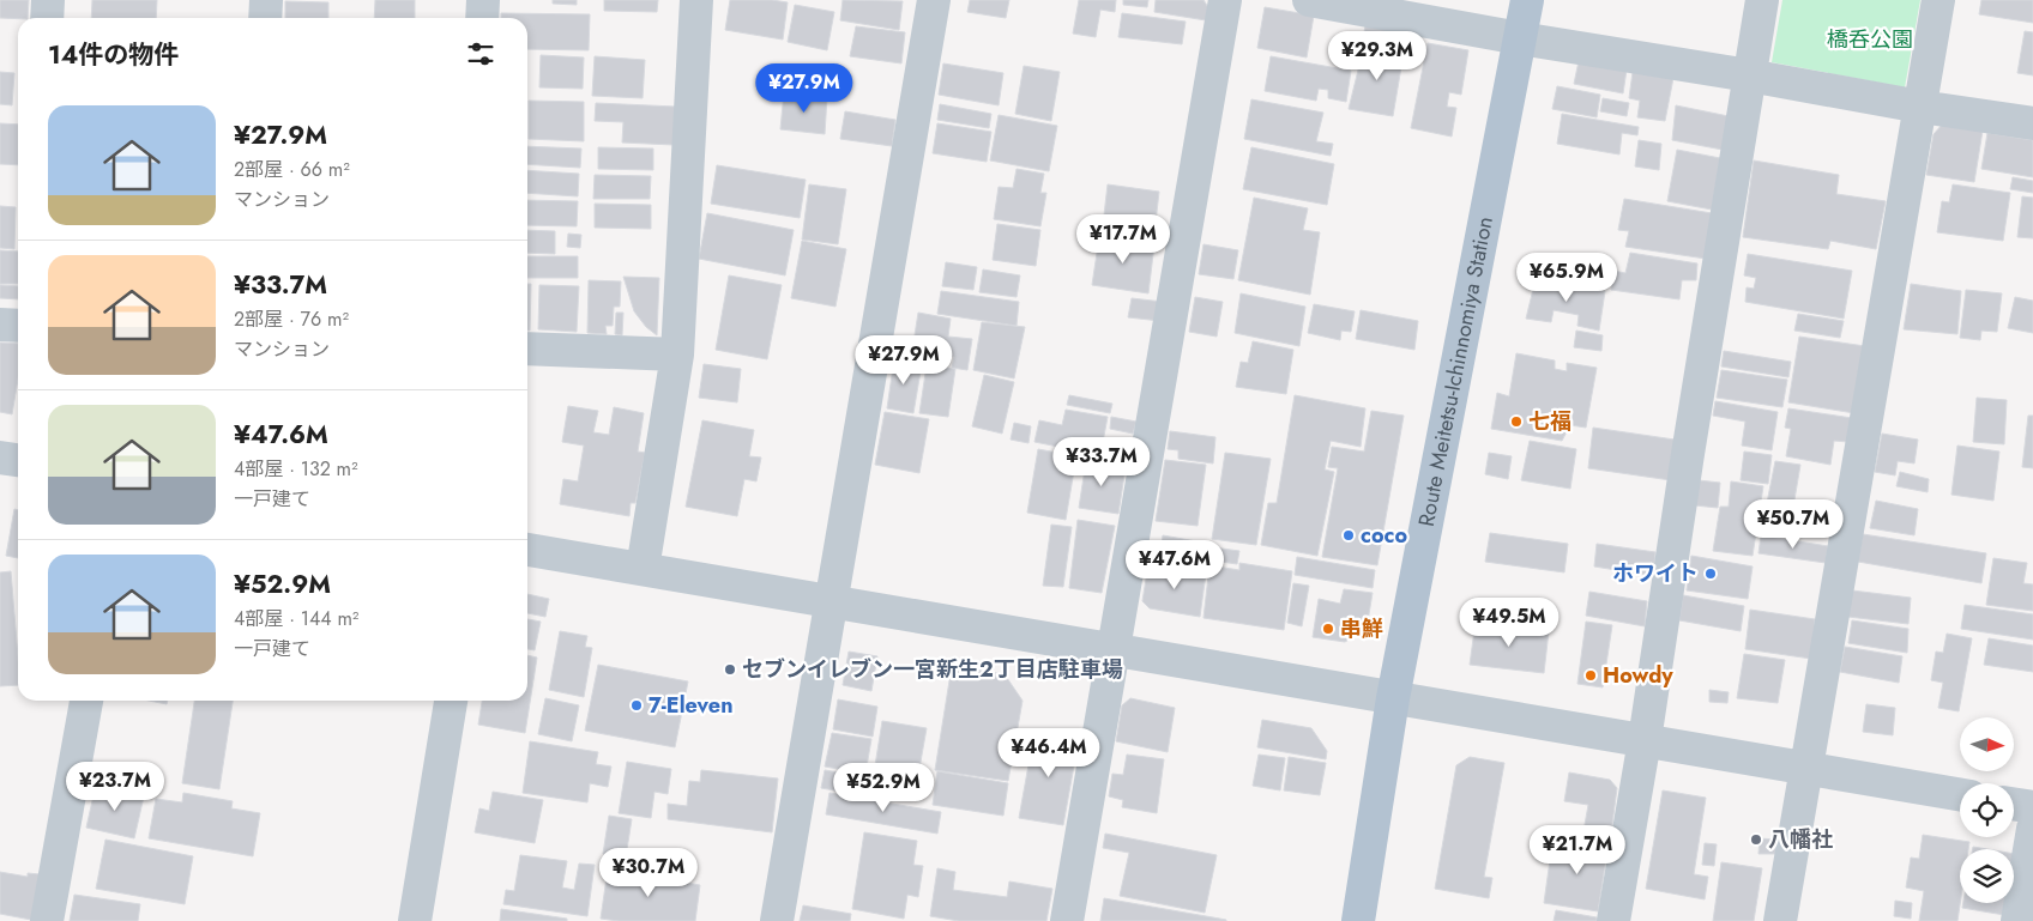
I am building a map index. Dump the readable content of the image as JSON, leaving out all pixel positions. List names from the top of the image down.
{
  "streets": {
    "main road": ["Route Meitetsu-Ichinnomiya Station"]
  },
  "parks": ["橋呑公園"],
  "places": [
    "七福",
    "coco",
    "ホワイト",
    "串鮮",
    "セブンイレブン一宮新生2丁目店駐車場",
    "Howdy",
    "7-Eleven",
    "八幡社"
  ],
  "north": "right",
  "page": {
    "heading": "14件の物件",
    "price": [
      "¥29.3M",
      "¥27.9M",
      "¥17.7M",
      "¥65.9M",
      "¥27.9M",
      "¥33.7M",
      "¥50.7M",
      "¥47.6M",
      "¥49.5M",
      "¥46.4M",
      "¥23.7M",
      "¥52.9M",
      "¥21.7M",
      "¥30.7M"
    ],
    "list": [
      {
        "name": "¥27.9M",
        "note": "2部屋 · 66 m² · マンション"
      },
      {
        "name": "¥33.7M",
        "note": "2部屋 · 76 m² · マンション"
      },
      {
        "name": "¥47.6M",
        "note": "4部屋 · 132 m² · 一戸建て"
      },
      {
        "name": "¥52.9M",
        "note": "4部屋 · 144 m² · 一戸建て"
      }
    ]
  }
}
